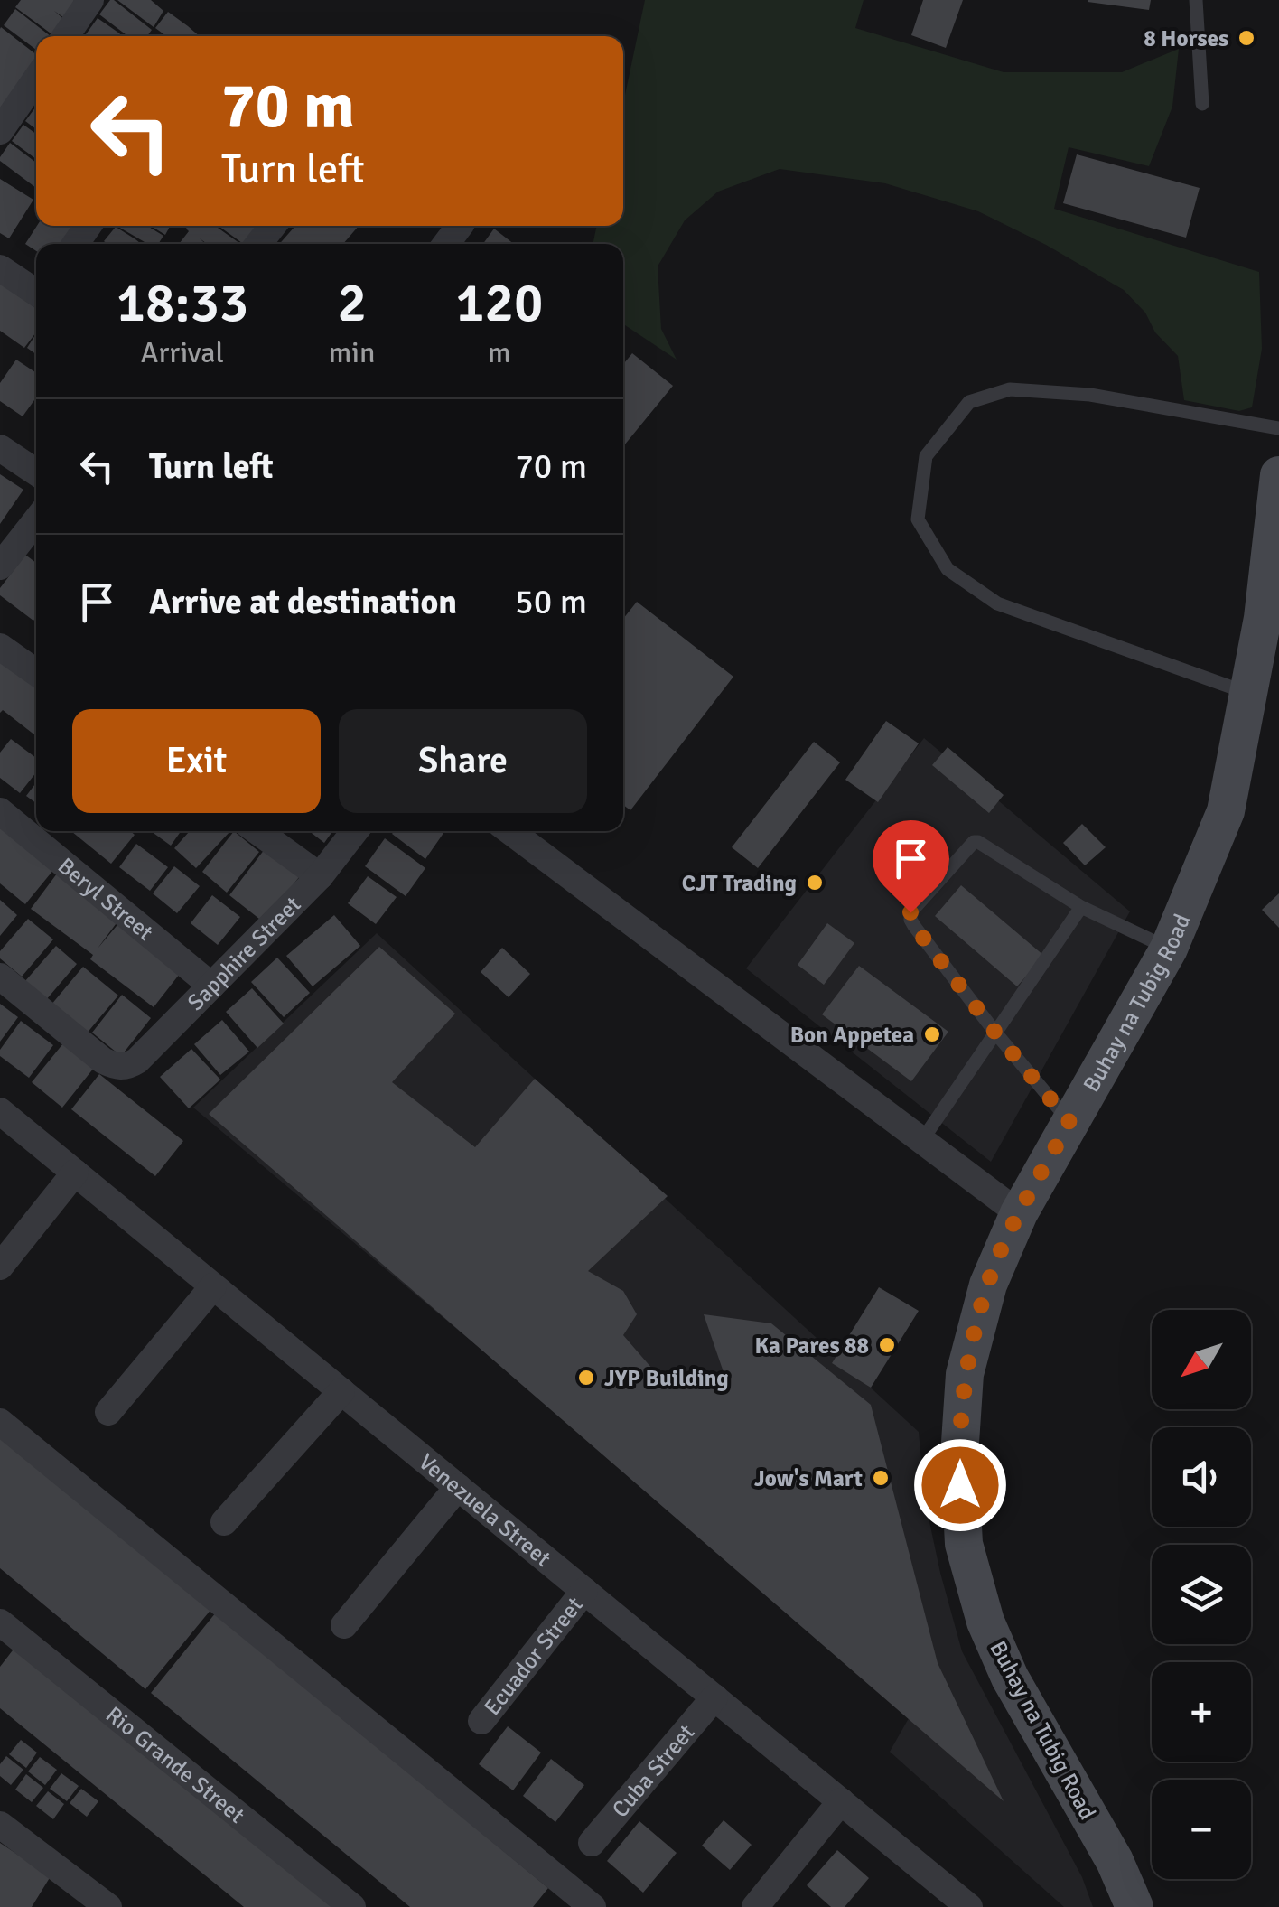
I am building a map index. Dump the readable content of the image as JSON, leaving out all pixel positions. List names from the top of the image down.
{
  "streets": {
    "main road": ["Buhay na Tubig Road"],
    "street": [
      "Beryl Street",
      "Sapphire Street",
      "Venezuela Street",
      "Ecuador Street",
      "Rio Grande Street",
      "Cuba Street"
    ]
  },
  "crossings": [
    ["Beryl Street", "Sapphire Street"],
    ["Venezuela Street", "Ecuador Street"],
    ["Venezuela Street", "Cuba Street"]
  ],
  "places": [
    "8 Horses",
    "CJT Trading",
    "Bon Appetea",
    "Ka Pares 88",
    "JYP Building",
    "Jow's Mart"
  ],
  "north": "bottom left",
  "page": {
    "turn": ["70 m", "Turn left"],
    "eta": [
      "18:33",
      "Arrival",
      "2",
      "min",
      "120",
      "m"
    ],
    "list": [
      {
        "name": "Turn left",
        "value": "70 m"
      },
      {
        "name": "Arrive at destination",
        "value": "50 m"
      }
    ],
    "buttons": ["Exit", "Share"],
    "map_buttons": ["+", "−"]
  }
}
